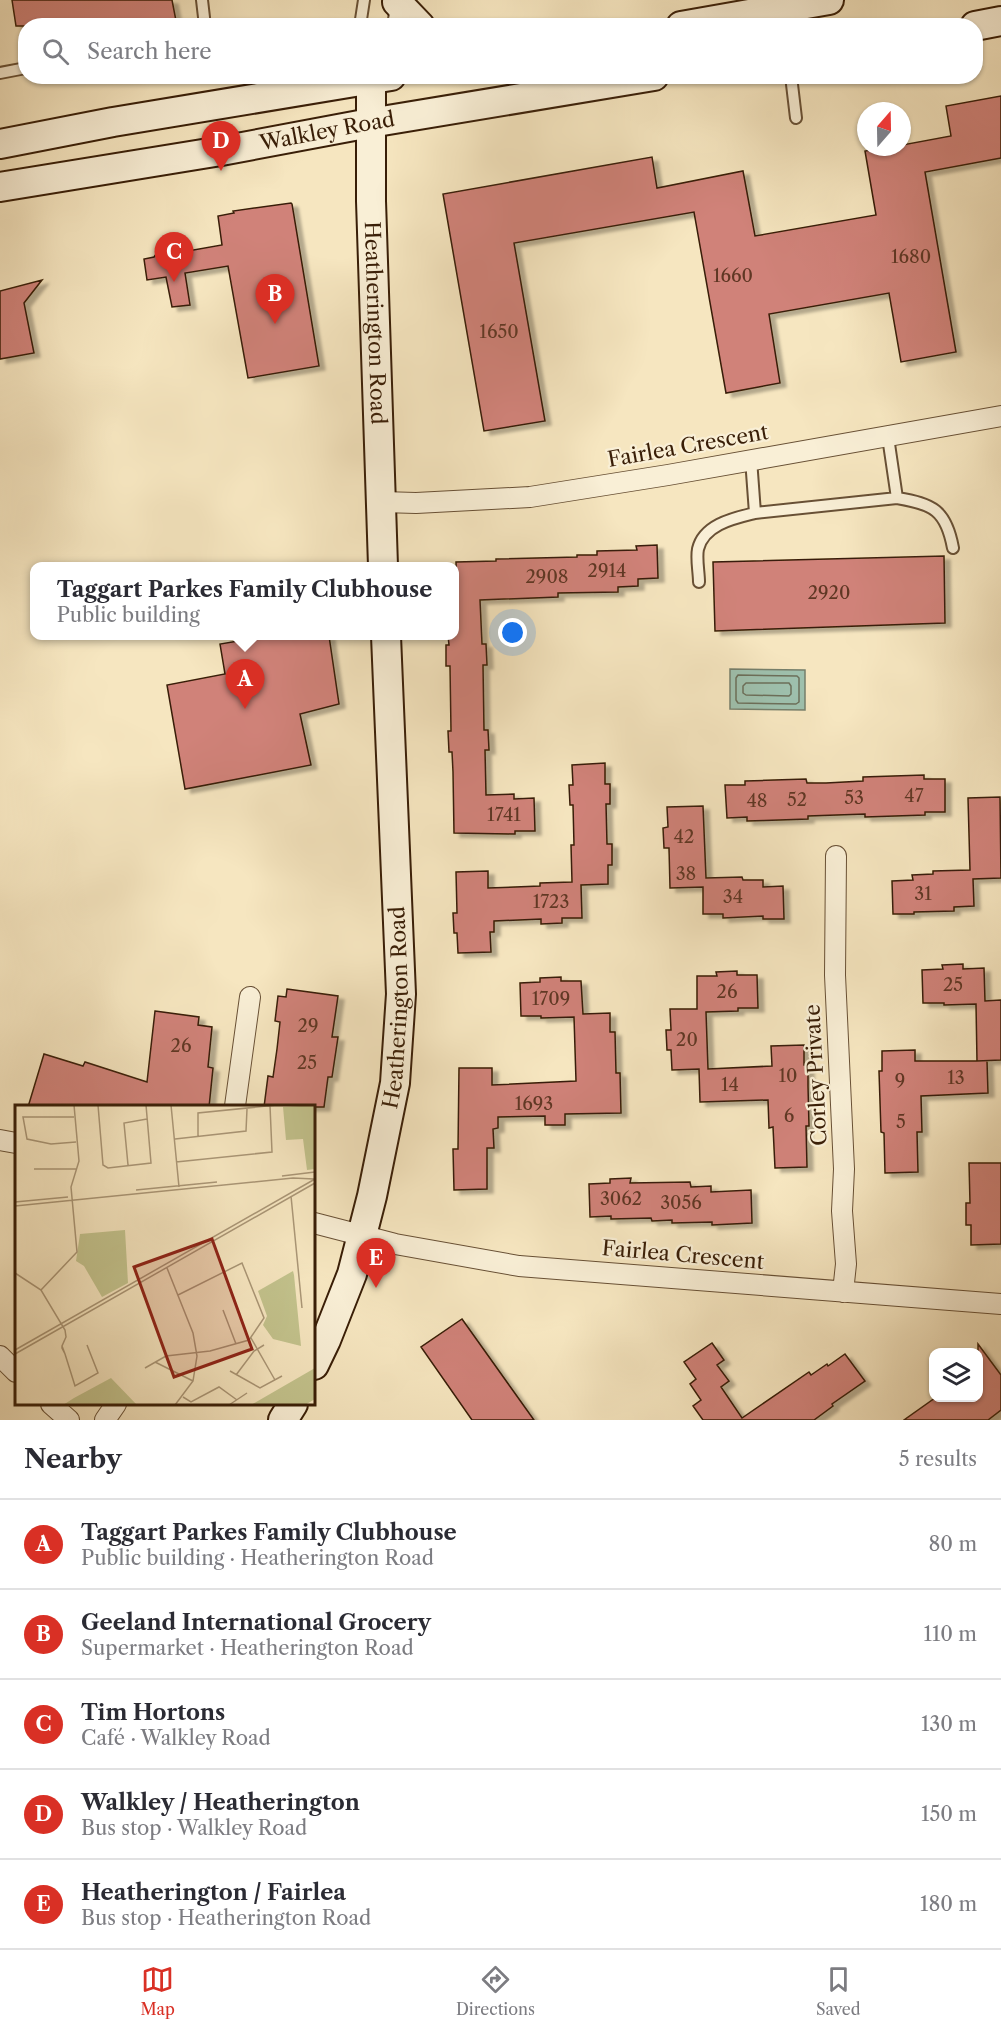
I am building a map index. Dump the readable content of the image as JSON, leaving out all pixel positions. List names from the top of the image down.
{
  "streets": {
    "main road": ["Walkley Road", "Heatherington Road"],
    "street": ["Fairlea Crescent", "Corley Private"]
  },
  "crossings": [
    ["Walkley Road", "Heatherington Road"],
    ["Heatherington Road", "Fairlea Crescent"],
    ["Fairlea Crescent", "Corley Private"]
  ],
  "house_numbers": [
    "1680",
    "1660",
    "1650",
    "2914",
    "2908",
    "2920",
    "47",
    "53",
    "52",
    "48",
    "1741",
    "42",
    "38",
    "31",
    "34",
    "1723",
    "25",
    "26",
    "1709",
    "29",
    "20",
    "26",
    "25",
    "10",
    "13",
    "9",
    "14",
    "1693",
    "6",
    "5",
    "3062",
    "3056"
  ],
  "north": "top",
  "page": {
    "search": "Search here",
    "pins": [
      "D",
      "C",
      "B",
      "A",
      "E"
    ],
    "popup": ["Taggart Parkes Family Clubhouse", "Public building"],
    "heading": ["Nearby", "5 results"],
    "list": [
      {
        "mark": "A",
        "name": "Taggart Parkes Family Clubhouse",
        "note": "Public building · Heatherington Road",
        "value": "80 m"
      },
      {
        "mark": "B",
        "name": "Geeland International Grocery",
        "note": "Supermarket · Heatherington Road",
        "value": "110 m"
      },
      {
        "mark": "C",
        "name": "Tim Hortons",
        "note": "Café · Walkley Road",
        "value": "130 m"
      },
      {
        "mark": "D",
        "name": "Walkley / Heatherington",
        "note": "Bus stop · Walkley Road",
        "value": "150 m"
      },
      {
        "mark": "E",
        "name": "Heatherington / Fairlea",
        "note": "Bus stop · Heatherington Road",
        "value": "180 m"
      }
    ],
    "nav": ["Map", "Directions", "Saved"]
  }
}
